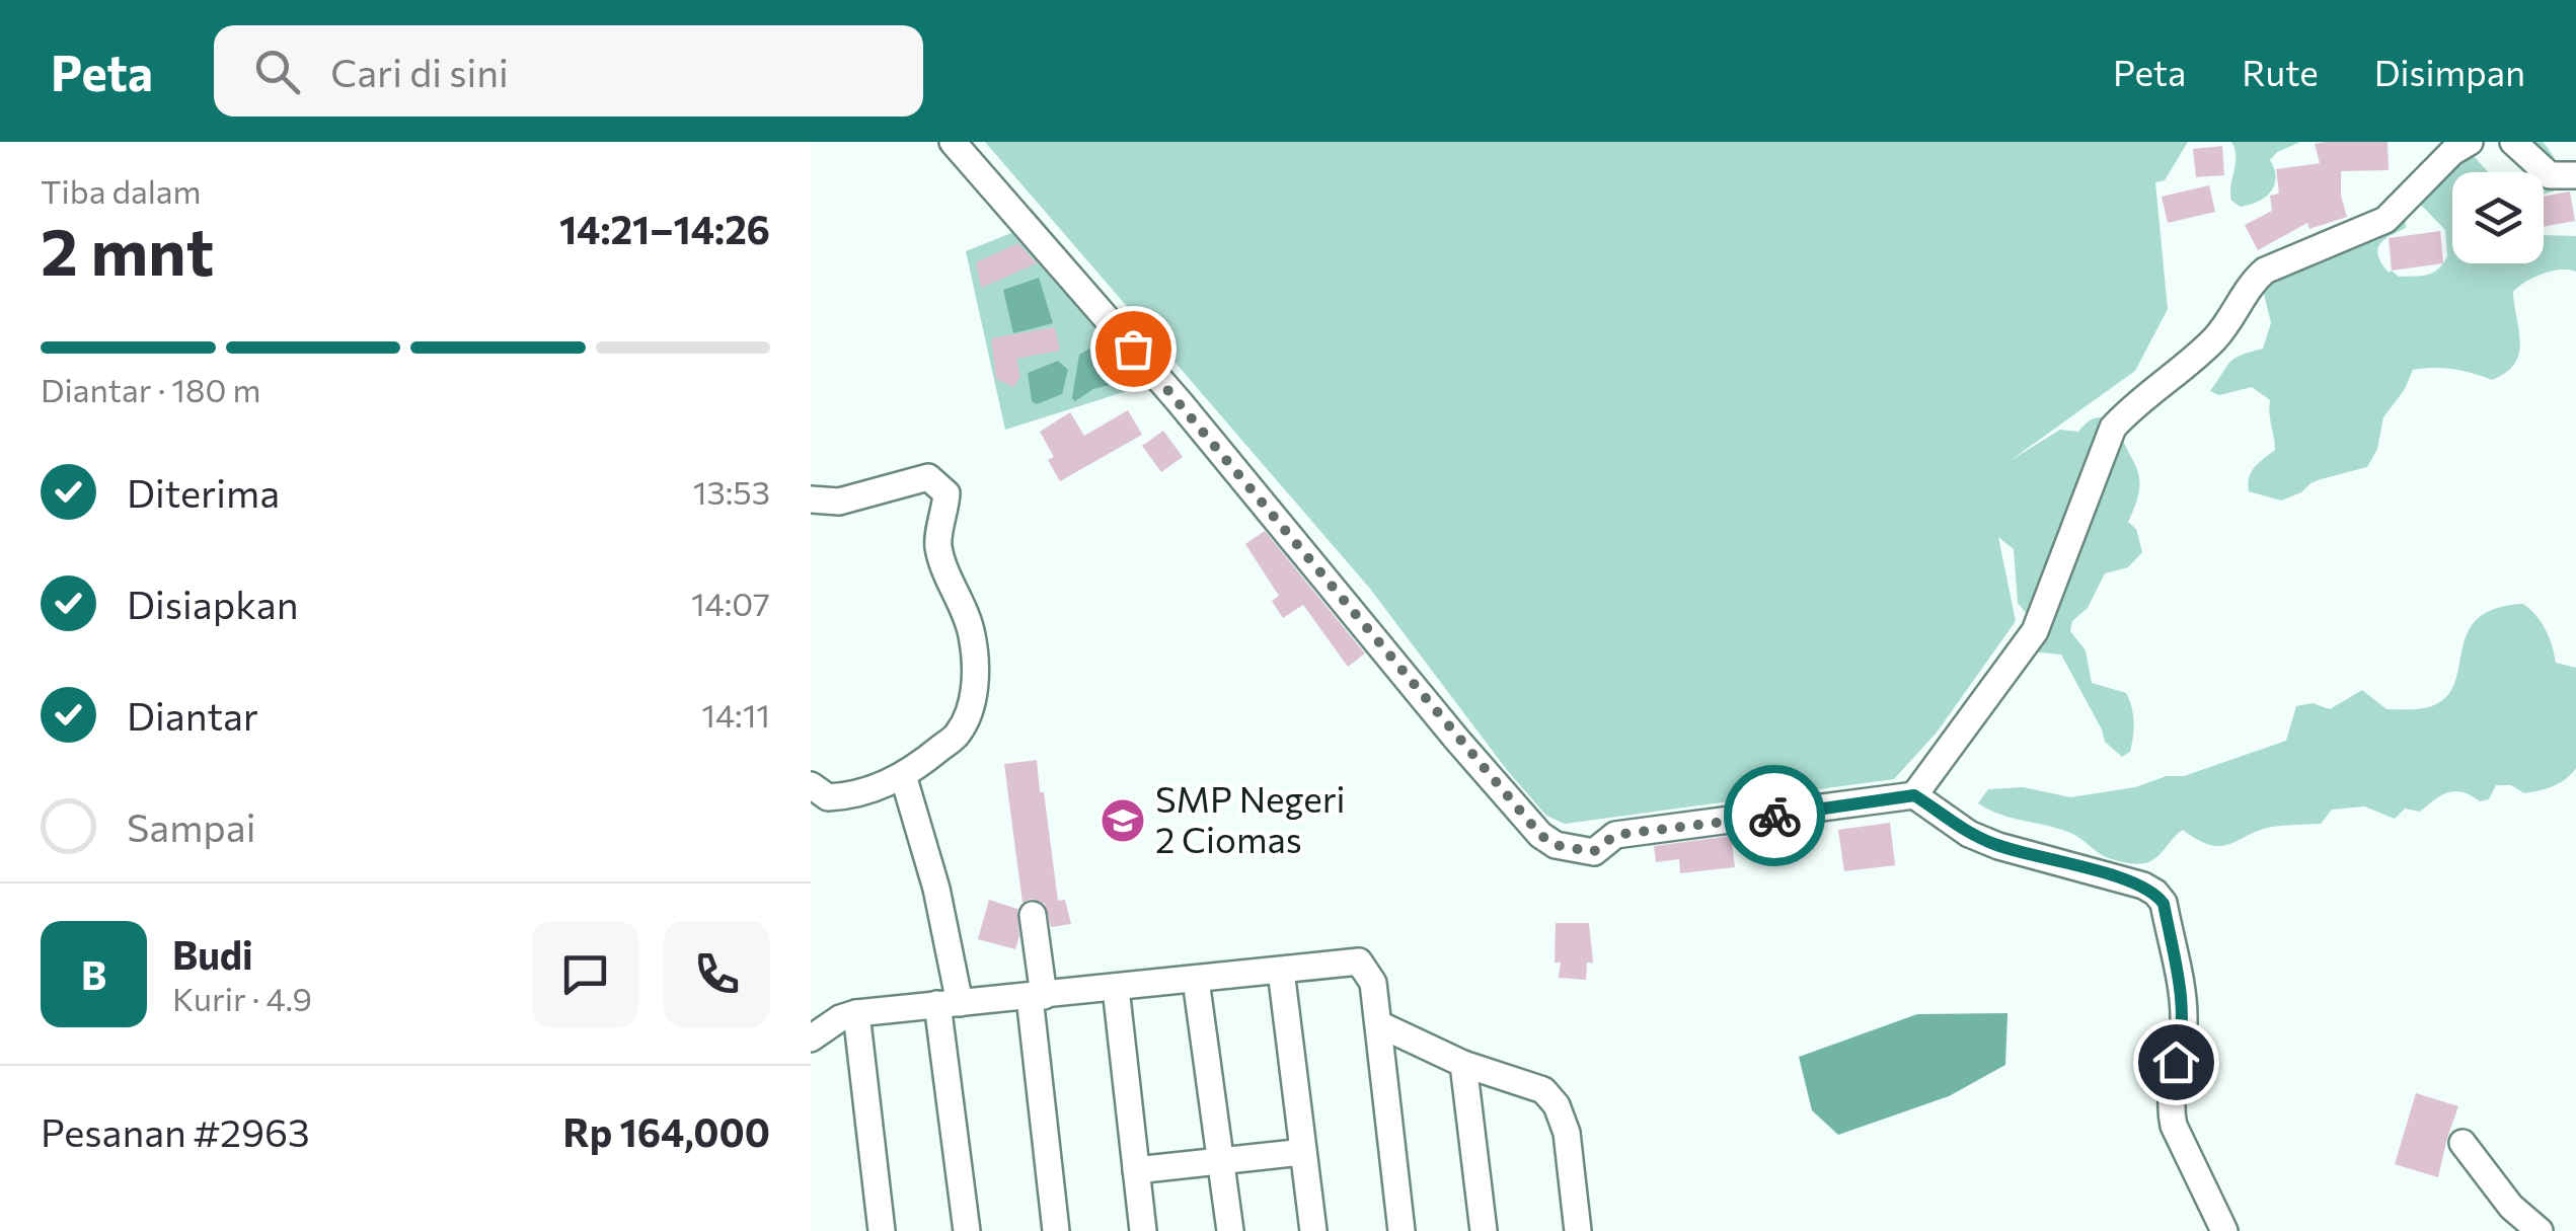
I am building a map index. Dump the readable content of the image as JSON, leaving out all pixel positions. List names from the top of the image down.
{
  "places": {
    "school or university": ["SMP Negeri 2 Ciomas"]
  },
  "page": {
    "header": "Peta",
    "search": "Cari di sini",
    "nav": ["Peta", "Rute", "Disimpan"],
    "heading": ["2 mnt", "Tiba dalam", "14:21–14:26"],
    "panel": [
      "Budi",
      "Kurir · 4.9",
      "Pesanan #2963",
      "Rp 164,000"
    ],
    "bar": "Diantar · 180 m",
    "list": [
      ["Diterima", "13:53"],
      ["Disiapkan", "14:07"],
      ["Diantar", "14:11"],
      "Sampai"
    ],
    "round": "B"
  }
}
